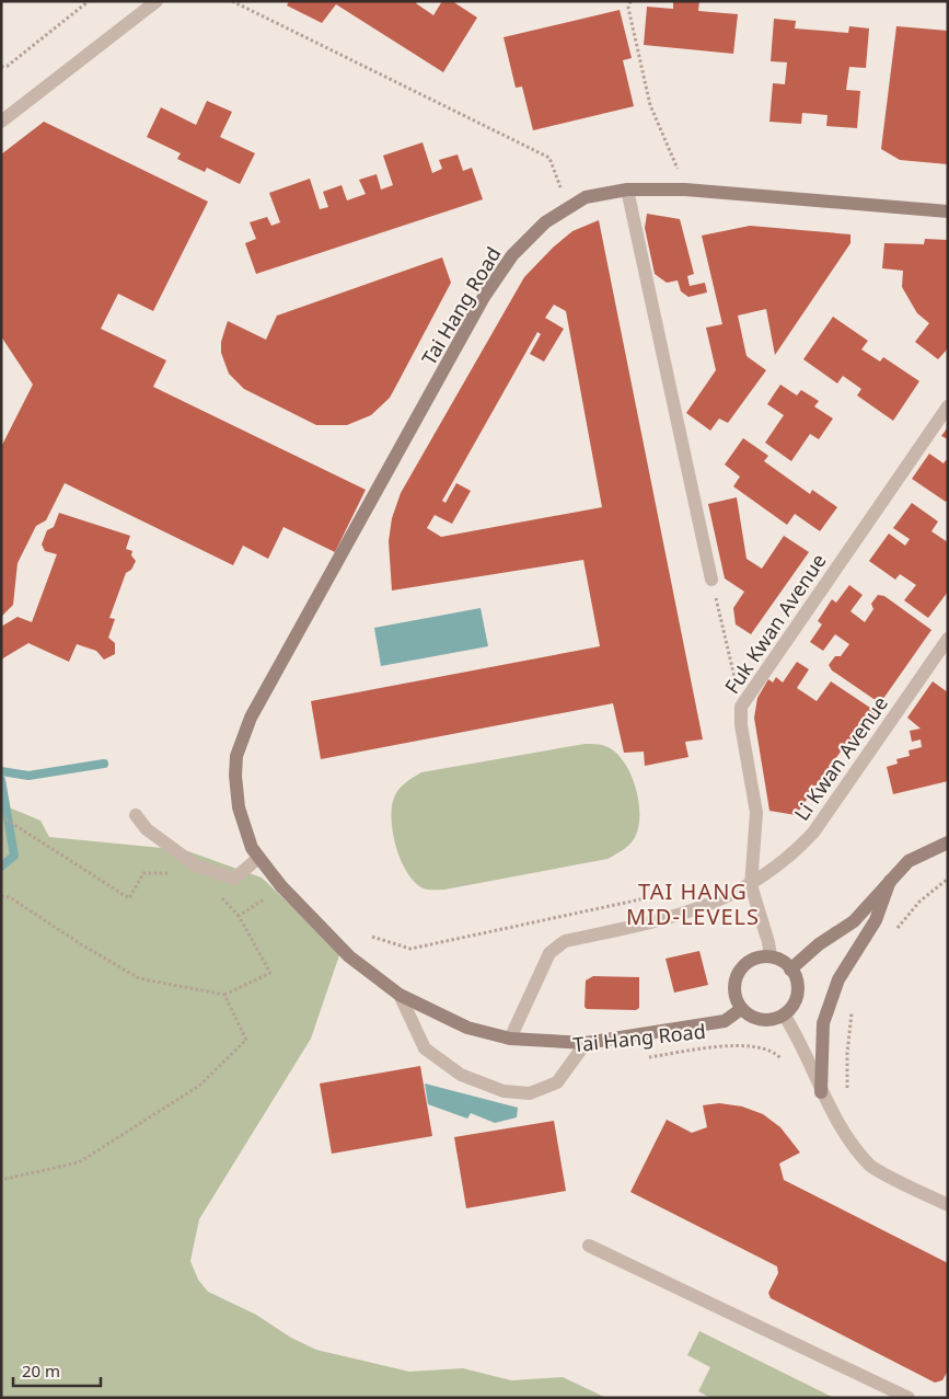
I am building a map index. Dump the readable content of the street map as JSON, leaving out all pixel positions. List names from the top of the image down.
{
  "streets": {
    "main road": ["Tai Hang Road"],
    "street": ["Fuk Kwan Avenue", "Li Kwan Avenue"]
  },
  "crossings": [
    ["Tai Hang Road", "Fuk Kwan Avenue"],
    ["Tai Hang Road", "Li Kwan Avenue"],
    ["Fuk Kwan Avenue", "Li Kwan Avenue"]
  ],
  "districts": ["TAI HANG MID-LEVELS"],
  "scale_bar": "20 m"
}
